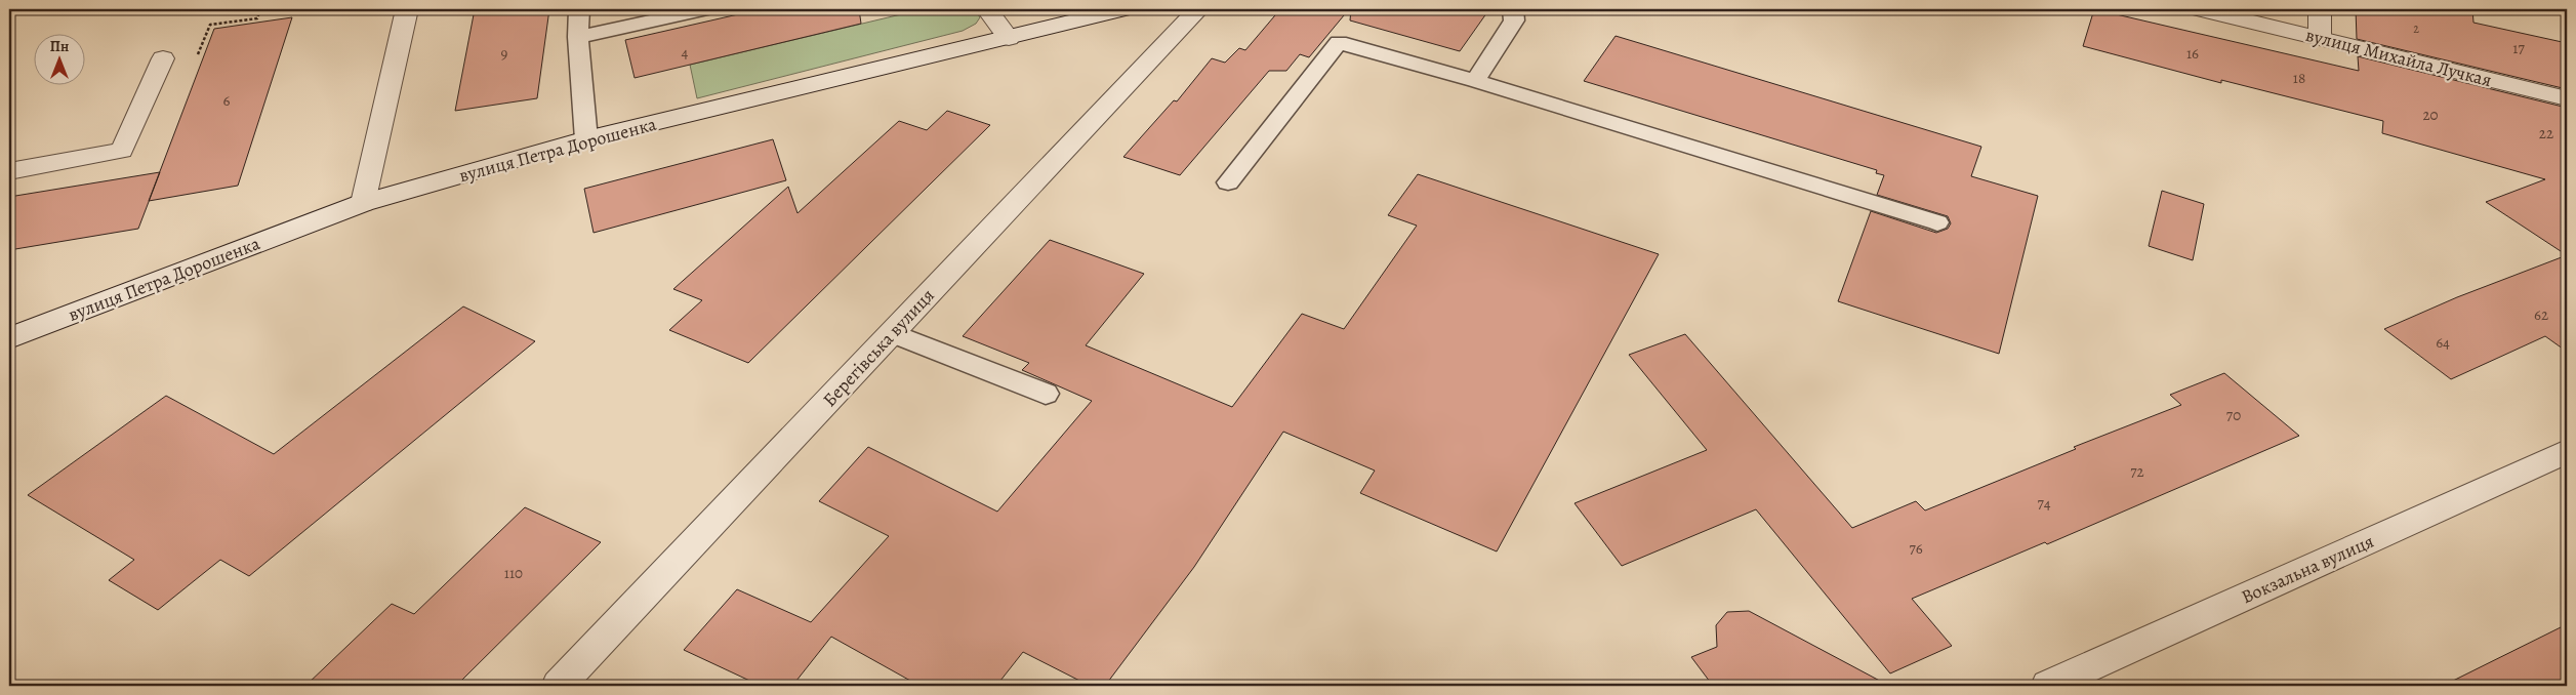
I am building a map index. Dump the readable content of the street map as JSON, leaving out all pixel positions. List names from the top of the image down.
{
  "streets": {
    "street": [
      "вулиця Михайла Лучкая",
      "вулиця Петра Дорошенка",
      "Берегівська вулиця",
      "Вокзальна вулиця"
    ]
  },
  "house_numbers": [
    "2",
    "17",
    "4",
    "9",
    "16",
    "18",
    "6",
    "20",
    "22",
    "62",
    "64",
    "70",
    "72",
    "74",
    "76",
    "110"
  ],
  "north": "top"
}
